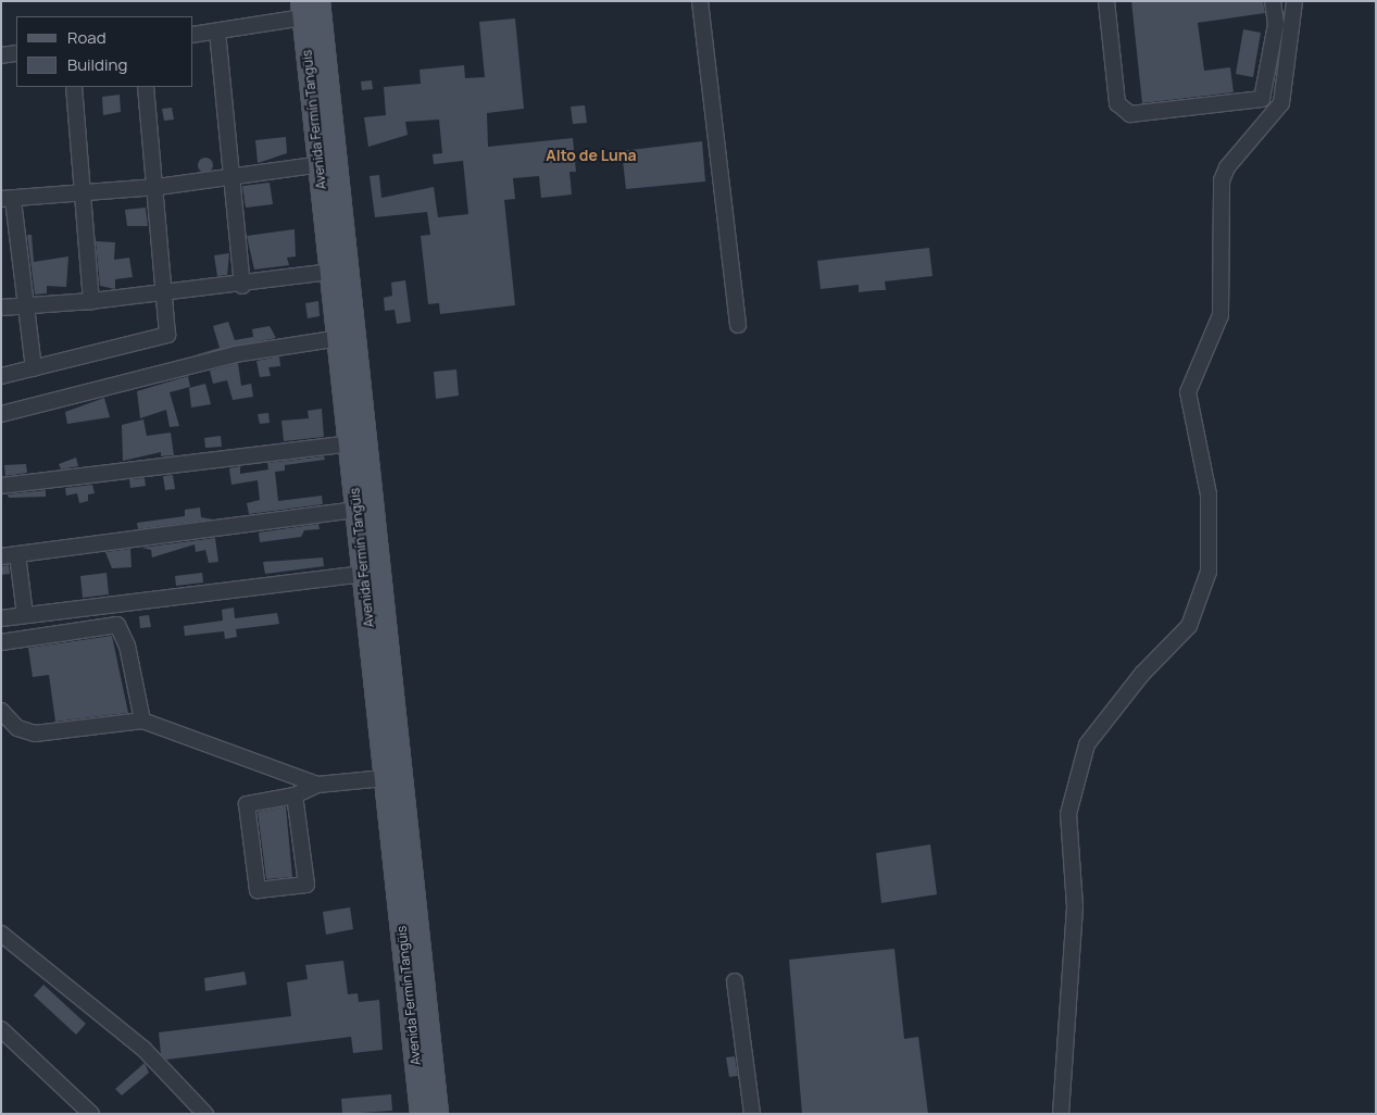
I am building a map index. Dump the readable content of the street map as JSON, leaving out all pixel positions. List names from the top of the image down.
{
  "streets": {
    "main road": ["Avenida Fermín Tangüis"]
  },
  "districts": ["Alto de Luna"],
  "legend": ["Road", "Building"]
}
